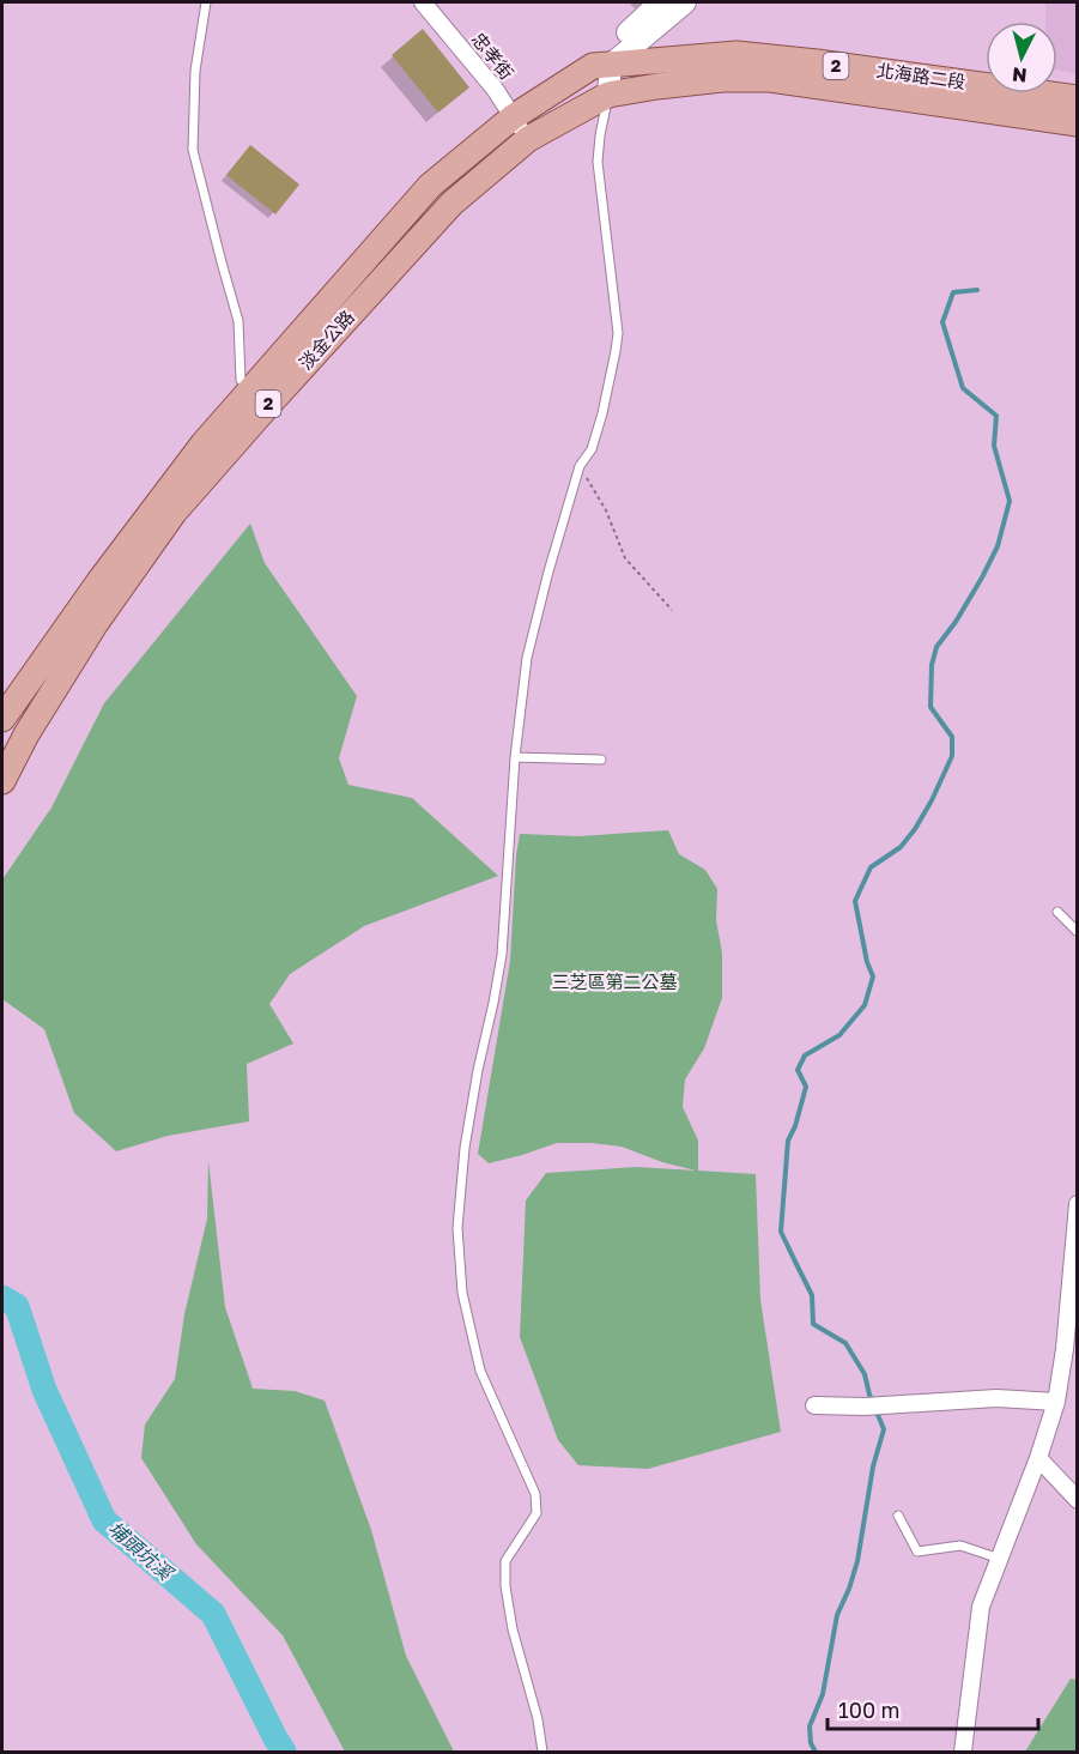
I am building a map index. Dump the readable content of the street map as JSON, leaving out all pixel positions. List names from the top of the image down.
{
  "streets": {
    "main road": ["2", "北海路二段", "淡金公路"],
    "street": ["忠孝街"]
  },
  "crossings": [
    ["忠孝街", "淡金公路"],
    ["北海路二段", "淡金公路"]
  ],
  "water": ["埔頭坑溪"],
  "parks": ["三芝區第二公墓"],
  "scale_bar": "100 m",
  "north": "bottom"
}
